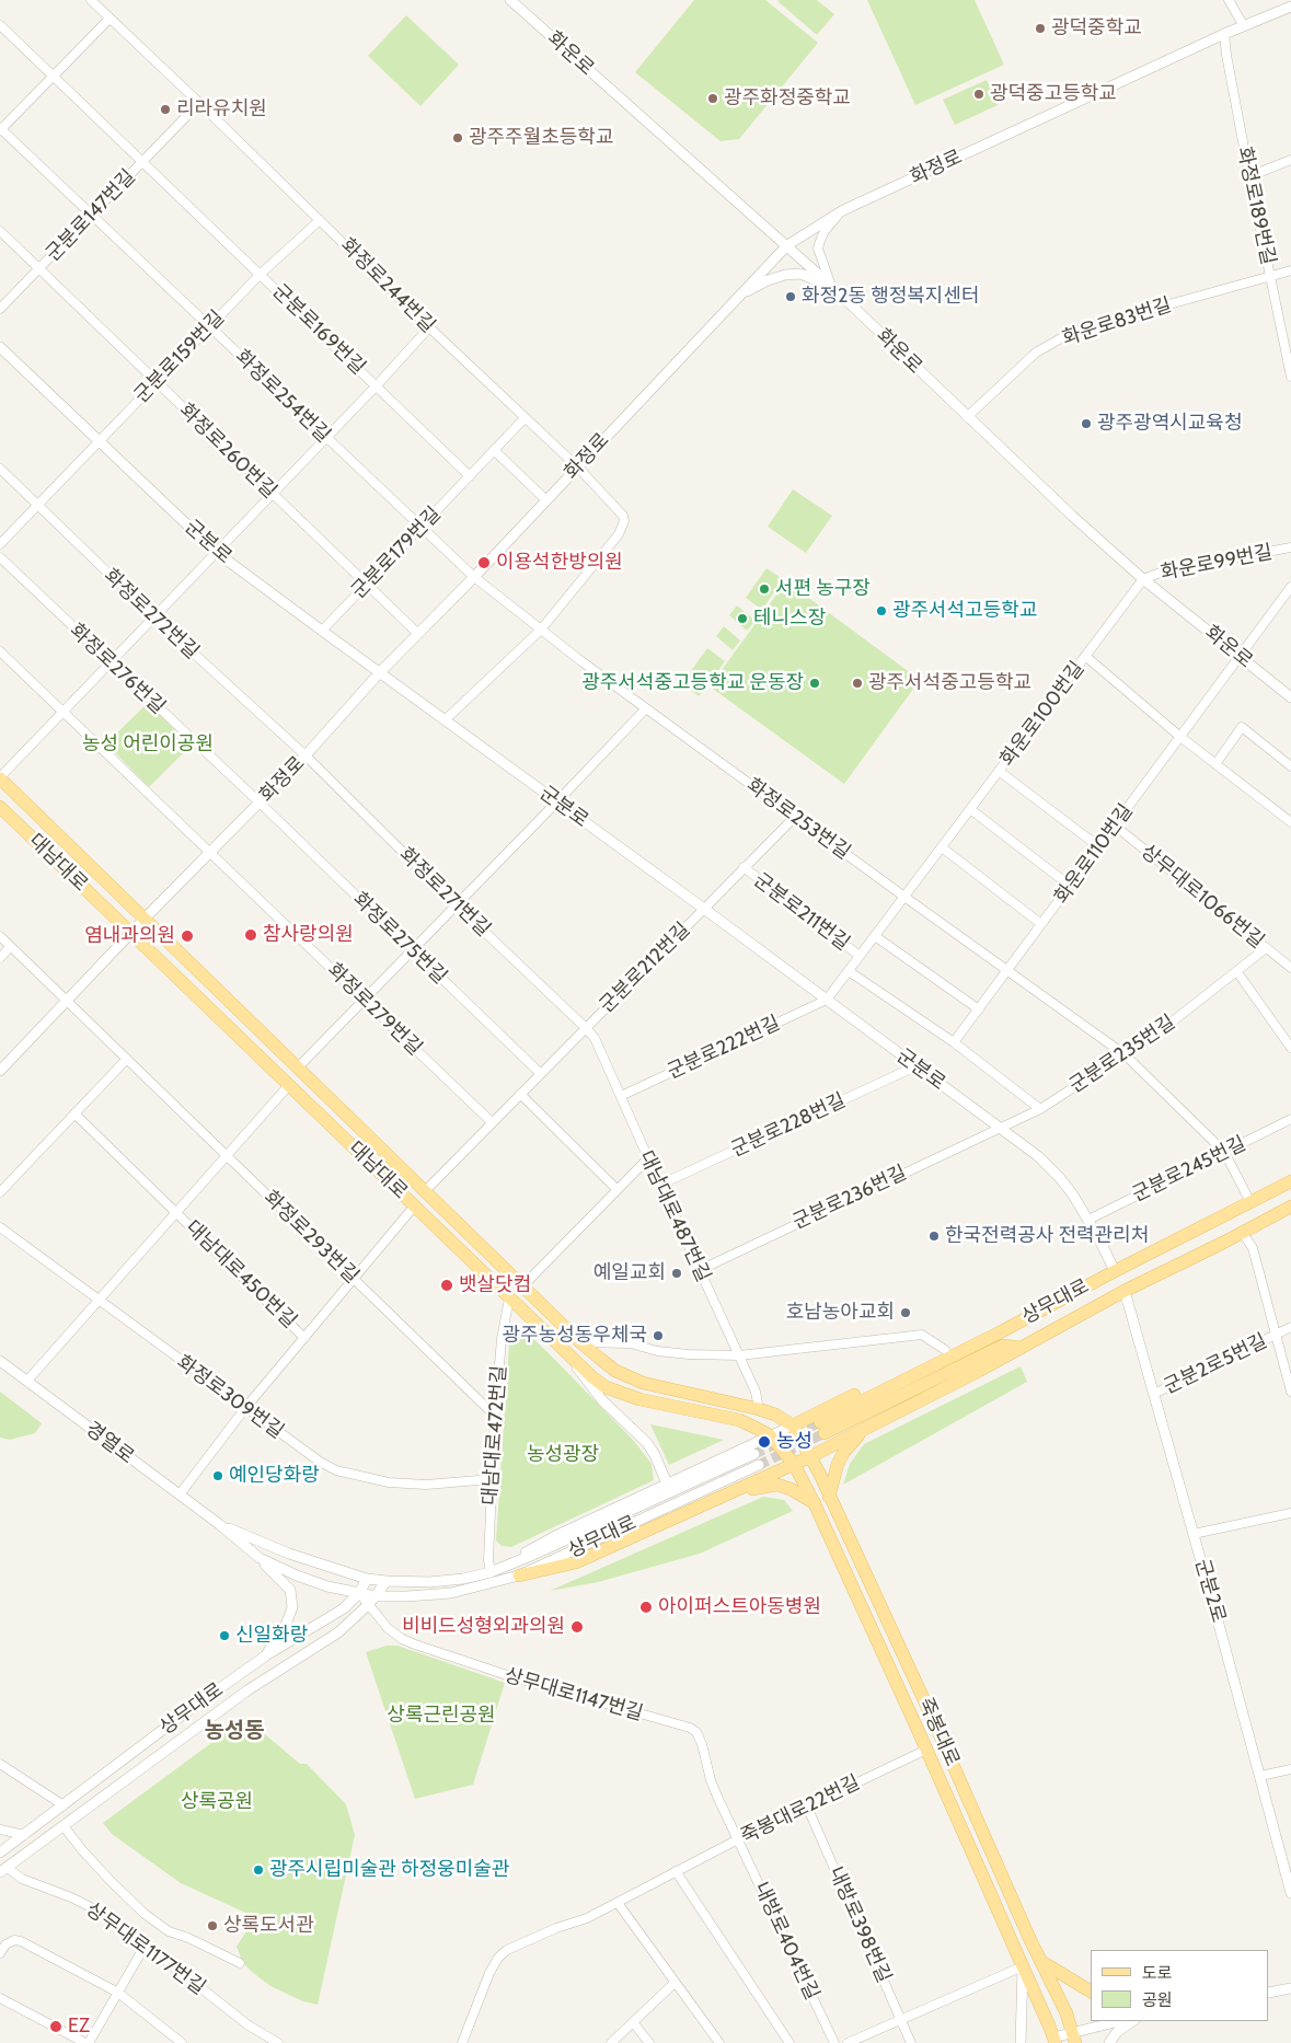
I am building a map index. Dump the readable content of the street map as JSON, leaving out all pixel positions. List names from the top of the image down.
{
  "streets": {
    "main road": ["대남대로", "상무대로", "죽봉대로"],
    "street": [
      "화운로",
      "화정로",
      "화정로189번길",
      "군분로147번길",
      "화정로244번길",
      "화운로83번길",
      "군분로169번길",
      "군분로159번길",
      "화정로254번길",
      "화정로260번길",
      "군분로",
      "군분로179번길",
      "화운로99번길",
      "화정로272번길",
      "화정로276번길",
      "화운로100번길",
      "화정로253번길",
      "화운로110번길",
      "화정로271번길",
      "상무대로1066번길",
      "군분로211번길",
      "화정로275번길",
      "군분로212번길",
      "화정로279번길",
      "군분로222번길",
      "군분로235번길",
      "군분로228번길",
      "군분로245번길",
      "군분로236번길",
      "대남대로487번길",
      "화정로293번길",
      "대남대로450번길",
      "군분2로5번길",
      "화정로309번길",
      "대남대로472번길",
      "경열로",
      "군분2로",
      "상무대로1147번길",
      "죽봉대로22번길",
      "내방로398번길",
      "내방로404번길",
      "상무대로1177번길"
    ]
  },
  "crossings": [
    ["화운로", "화정로"],
    ["화운로", "화운로83번길"],
    ["화운로", "화운로99번길"],
    ["화운로", "화운로100번길"],
    ["화운로", "화운로110번길"],
    ["화정로", "화정로189번길"],
    ["화정로", "화정로244번길"],
    ["화정로", "화정로254번길"],
    ["화정로", "화정로260번길"],
    ["화정로", "군분로"],
    ["화정로", "화정로272번길"],
    ["화정로", "화정로276번길"],
    ["화정로", "화정로253번길"],
    ["화정로", "대남대로"],
    ["화정로", "화정로271번길"],
    ["화정로", "화정로275번길"],
    ["화정로", "화정로279번길"],
    ["화정로", "화정로293번길"],
    ["화정로189번길", "화운로83번길"],
    ["군분로147번길", "화정로244번길"],
    ["군분로147번길", "화정로254번길"],
    ["군분로147번길", "화정로260번길"],
    ["화정로244번길", "군분로169번길"],
    ["화정로244번길", "군분로159번길"],
    ["화정로244번길", "군분로179번길"],
    ["화정로244번길", "화정로253번길"],
    ["군분로169번길", "군분로159번길"],
    ["군분로169번길", "화정로254번길"],
    ["군분로169번길", "화정로260번길"],
    ["군분로169번길", "군분로"],
    ["군분로169번길", "화정로272번길"],
    ["군분로169번길", "화정로276번길"],
    ["군분로169번길", "대남대로"],
    ["군분로169번길", "화정로279번길"],
    ["군분로159번길", "화정로254번길"],
    ["군분로159번길", "화정로260번길"],
    ["군분로159번길", "군분로"],
    ["군분로159번길", "화정로272번길"],
    ["화정로254번길", "군분로179번길"],
    ["화정로254번길", "화정로253번길"],
    ["화정로260번길", "군분로179번길"],
    ["군분로", "군분로179번길"],
    ["군분로", "화운로100번길"],
    ["군분로", "군분로211번길"],
    ["군분로", "군분로212번길"],
    ["군분로", "군분로222번길"],
    ["군분로", "군분로235번길"],
    ["군분로", "군분로228번길"],
    ["군분로", "군분로245번길"],
    ["군분로", "군분로236번길"],
    ["군분로", "상무대로"],
    ["화운로99번길", "화운로100번길"],
    ["화정로272번길", "화정로271번길"],
    ["화정로276번길", "화정로275번길"],
    ["화운로100번길", "화정로253번길"],
    ["화운로100번길", "화운로110번길"],
    ["화운로100번길", "군분로211번길"],
    ["화운로100번길", "군분로222번길"],
    ["화정로253번길", "화운로110번길"],
    ["화정로253번길", "군분로211번길"],
    ["화정로253번길", "군분로235번길"],
    ["화정로253번길", "군분로245번길"],
    ["화정로253번길", "상무대로"],
    ["화운로110번길", "상무대로1066번길"],
    ["대남대로", "군분로212번길"],
    ["대남대로", "대남대로487번길"],
    ["대남대로", "대남대로450번길"],
    ["대남대로", "상무대로"],
    ["대남대로", "대남대로472번길"],
    ["대남대로", "죽봉대로"],
    ["화정로271번길", "군분로212번길"],
    ["화정로271번길", "대남대로487번길"],
    ["상무대로1066번길", "군분로235번길"],
    ["군분로211번길", "군분로212번길"],
    ["화정로275번길", "군분로212번길"],
    ["군분로212번길", "화정로279번길"],
    ["군분로212번길", "대남대로487번길"],
    ["군분로222번길", "대남대로487번길"],
    ["군분로235번길", "군분로236번길"],
    ["군분로228번길", "대남대로487번길"],
    ["군분로236번길", "대남대로487번길"],
    ["화정로293번길", "대남대로450번길"],
    ["화정로293번길", "대남대로472번길"],
    ["대남대로450번길", "화정로309번길"],
    ["대남대로450번길", "경열로"],
    ["상무대로", "대남대로472번길"],
    ["상무대로", "경열로"],
    ["상무대로", "군분2로"],
    ["상무대로", "상무대로1147번길"],
    ["상무대로", "죽봉대로"],
    ["상무대로", "상무대로1177번길"],
    ["군분2로5번길", "군분2로"],
    ["화정로309번길", "대남대로472번길"],
    ["경열로", "상무대로1147번길"],
    ["상무대로1147번길", "죽봉대로22번길"],
    ["상무대로1147번길", "내방로404번길"],
    ["죽봉대로", "죽봉대로22번길"],
    ["죽봉대로22번길", "내방로398번길"],
    ["죽봉대로22번길", "내방로404번길"]
  ],
  "districts": ["농성동"],
  "parks": [
    "농성 어린이공원",
    "농성광장",
    "상록근린공원",
    "상록공원"
  ],
  "places": [
    "광덕중학교",
    "광덕중고등학교",
    "광주화정중학교",
    "리라유치원",
    "광주주월초등학교",
    "화정2동 행정복지센터",
    "광주광역시교육청",
    "이용석한방의원",
    "서편 농구장",
    "광주서석고등학교",
    "테니스장",
    "광주서석중고등학교 운동장",
    "광주서석중고등학교",
    "참사랑의원",
    "염내과의원",
    "한국전력공사 전력관리처",
    "예일교회",
    "뱃살닷컴",
    "호남농아교회",
    "광주농성동우체국",
    "농성",
    "예인당화랑",
    "아이퍼스트아동병원",
    "비비드성형외과의원",
    "신일화랑",
    "광주시립미술관 하정웅미술관",
    "상록도서관",
    "EZ"
  ],
  "legend": ["도로", "공원"]
}
